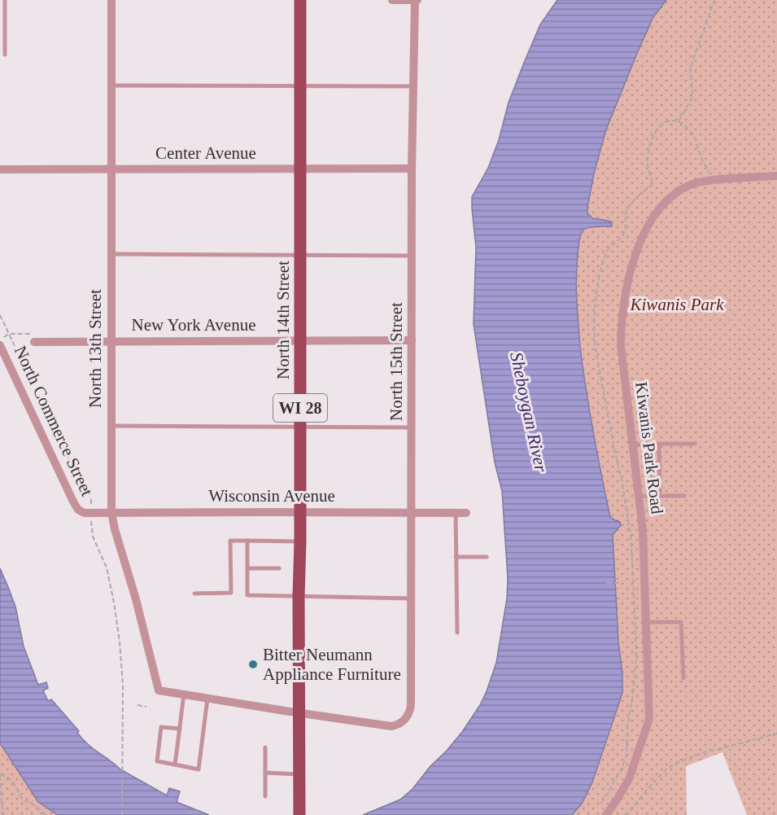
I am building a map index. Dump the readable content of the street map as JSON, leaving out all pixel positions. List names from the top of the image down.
{
  "streets": {
    "main road": ["North 14th Street", "WI 28"],
    "street": [
      "Center Avenue",
      "New York Avenue",
      "North 13th Street",
      "North 15th Street",
      "North Commerce Street",
      "Kiwanis Park Road",
      "Wisconsin Avenue"
    ]
  },
  "crossings": [
    ["Center Avenue", "North 14th Street"],
    ["Center Avenue", "North 13th Street"],
    ["Center Avenue", "North 15th Street"],
    ["North 14th Street", "New York Avenue"],
    ["North 14th Street", "North 15th Street"],
    ["North 14th Street", "Wisconsin Avenue"],
    ["New York Avenue", "North 13th Street"],
    ["New York Avenue", "North 15th Street"],
    ["North 13th Street", "Wisconsin Avenue"],
    ["North 15th Street", "Wisconsin Avenue"],
    ["North Commerce Street", "Wisconsin Avenue"]
  ],
  "water": ["Sheboygan River"],
  "parks": ["Kiwanis Park"],
  "places": ["Bitter Neumann Appliance Furniture"]
}
